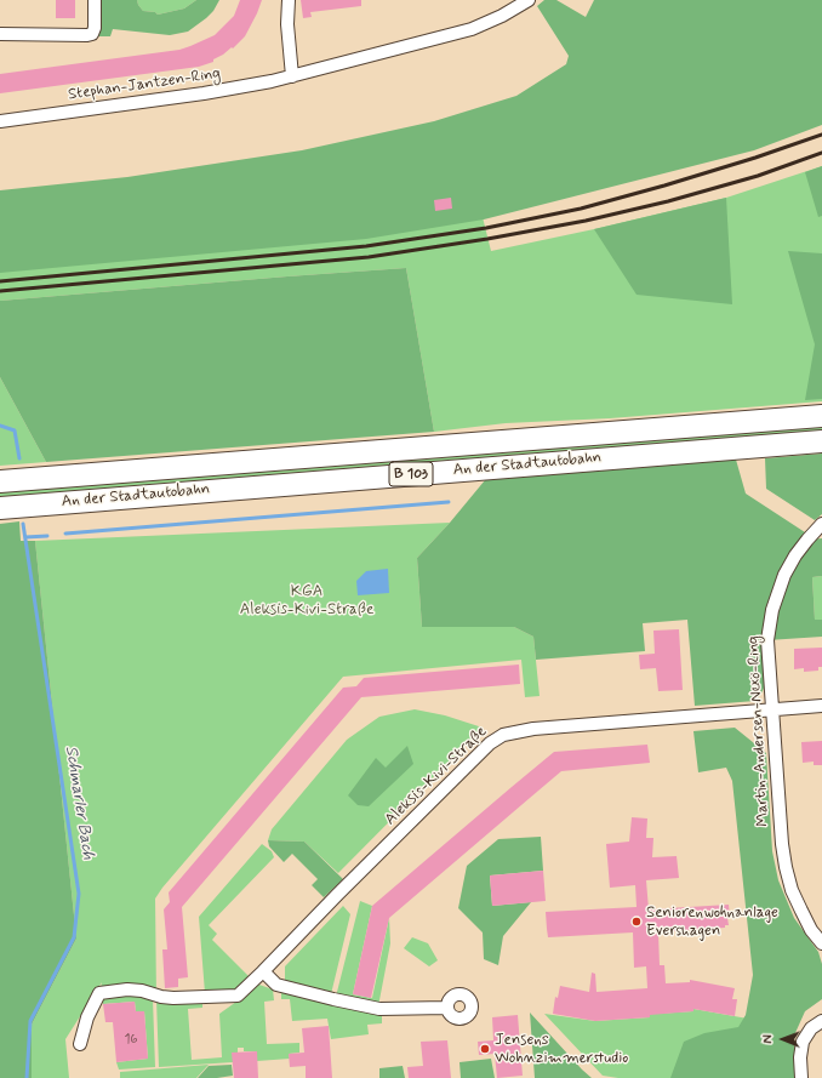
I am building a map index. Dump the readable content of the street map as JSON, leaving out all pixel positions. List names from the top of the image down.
{
  "streets": {
    "highway": ["An der Stadtautobahn", "B 103"],
    "street": ["Stephan-Jantzen-Ring", "Martin-Andersen-Nexö-Ring", "Aleksis-Kivi-Straße"]
  },
  "crossings": [
    ["Martin-Andersen-Nexö-Ring", "Aleksis-Kivi-Straße"]
  ],
  "water": ["Schmarler Bach"],
  "parks": ["KGA Aleksis-Kivi-Straße"],
  "places": ["Seniorenwohnanlage Evershagen", "Jensens Wohnzimmerstudio"],
  "house_numbers": ["16"],
  "north": "left"
}
